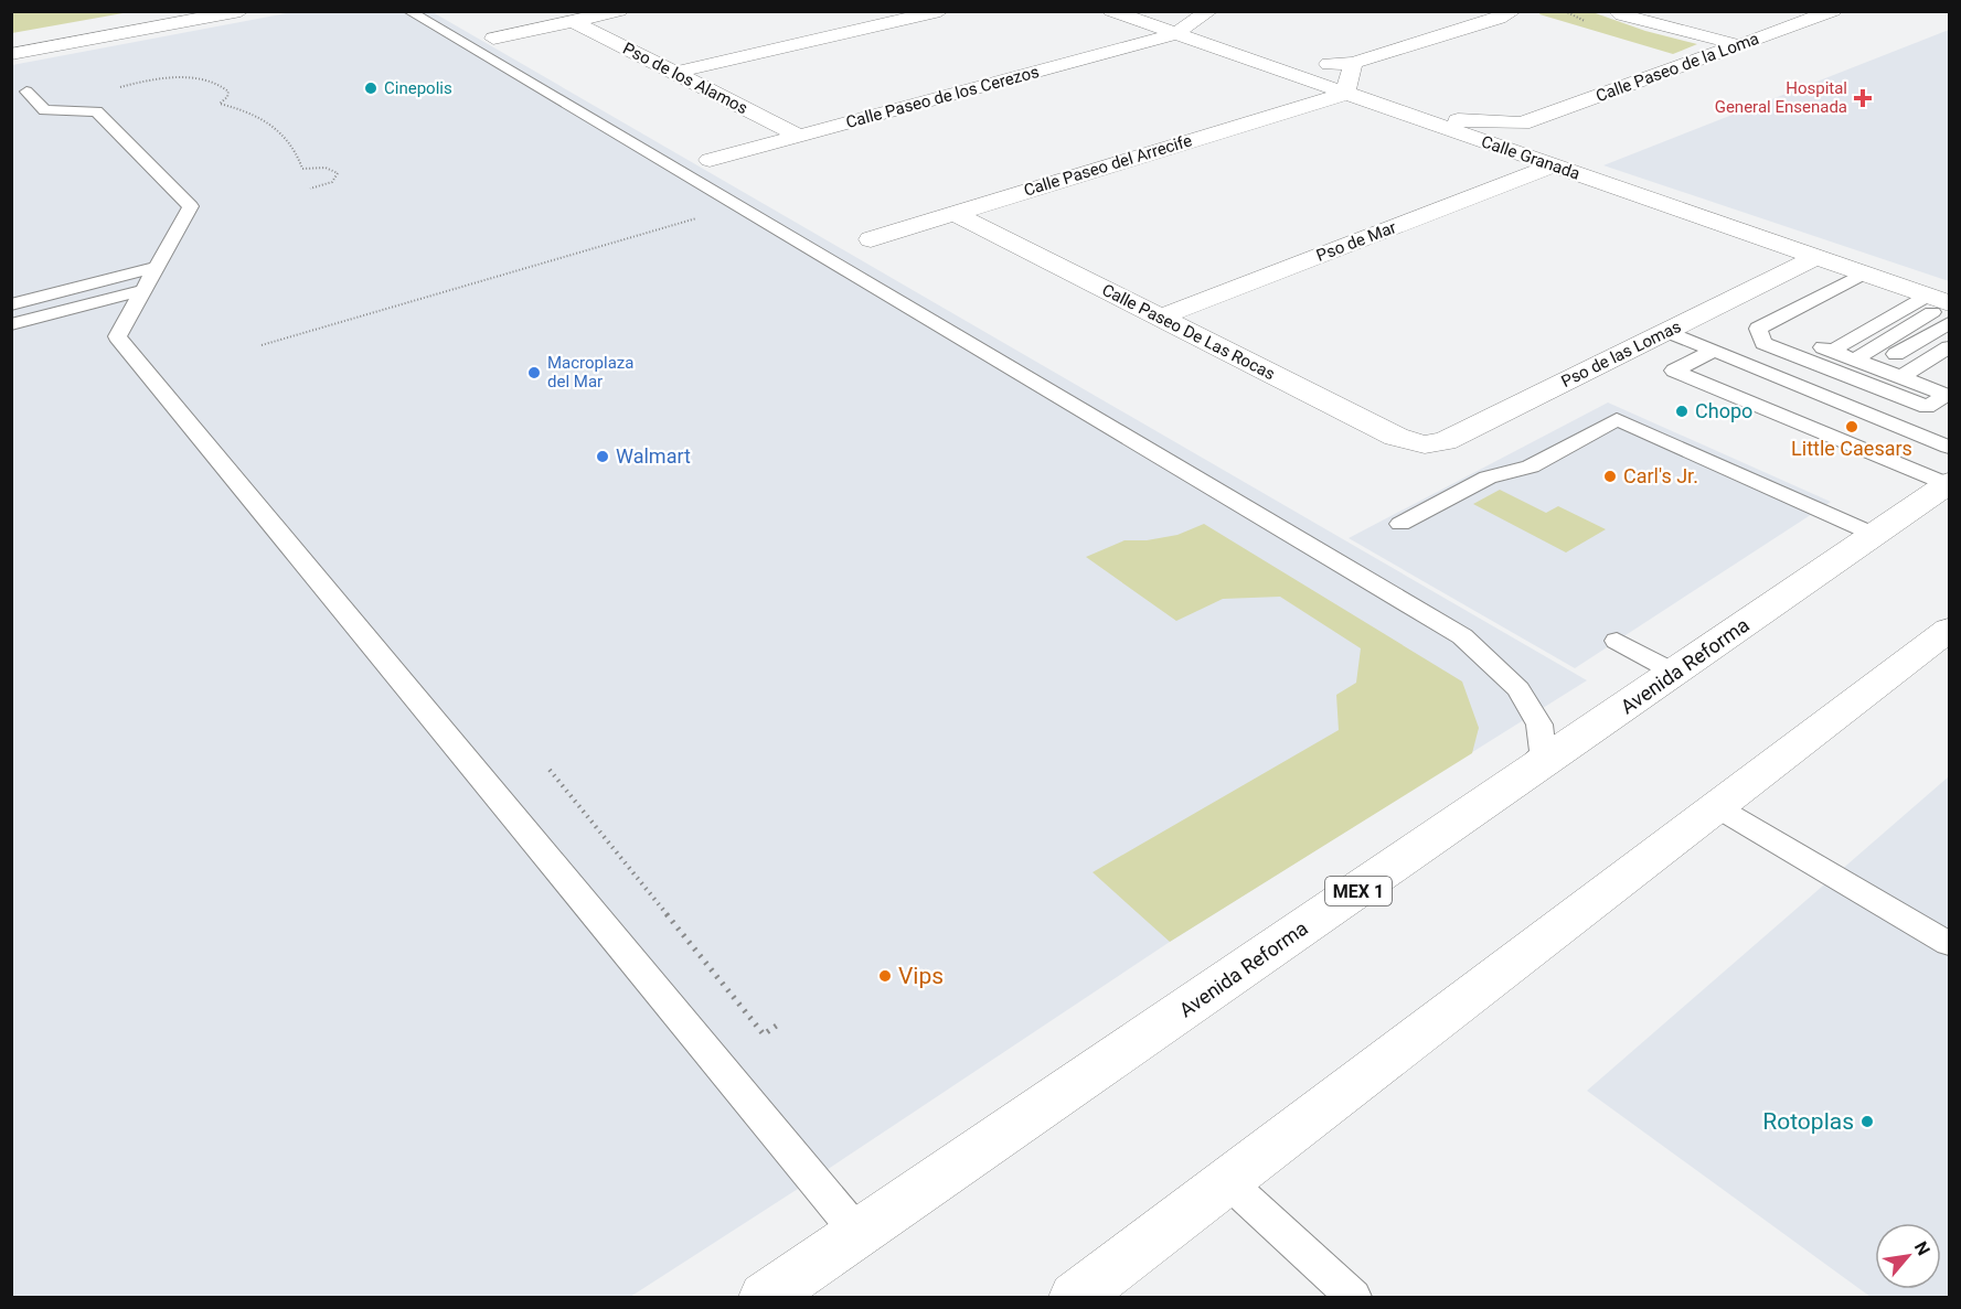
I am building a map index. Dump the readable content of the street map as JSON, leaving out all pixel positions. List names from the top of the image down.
{
  "streets": {
    "main road": [
      "Calle Paseo de la Loma",
      "Pso de los Alamos",
      "Calle Paseo de los Cerezos",
      "Calle Granada",
      "Calle Paseo del Arrecife",
      "Pso de Mar",
      "Calle Paseo De Las Rocas",
      "Pso de las Lomas",
      "Avenida Reforma",
      "MEX 1"
    ]
  },
  "crossings": [
    ["Calle Paseo de la Loma", "Calle Granada"],
    ["Pso de los Alamos", "Calle Paseo de los Cerezos"],
    ["Calle Paseo de los Cerezos", "Calle Granada"],
    ["Calle Granada", "Calle Paseo del Arrecife"],
    ["Calle Granada", "Pso de Mar"],
    ["Calle Granada", "Pso de las Lomas"],
    ["Calle Paseo del Arrecife", "Calle Paseo De Las Rocas"],
    ["Pso de Mar", "Calle Paseo De Las Rocas"],
    ["Calle Paseo De Las Rocas", "Pso de las Lomas"]
  ],
  "places": {
    "other": [
      "Cinepolis",
      "Macroplaza del Mar",
      "Chopo",
      "Little Caesars",
      "Walmart",
      "Carl's Jr.",
      "Vips",
      "Rotoplas"
    ],
    "health": ["Hospital General Ensenada"]
  },
  "north": "top right"
}
